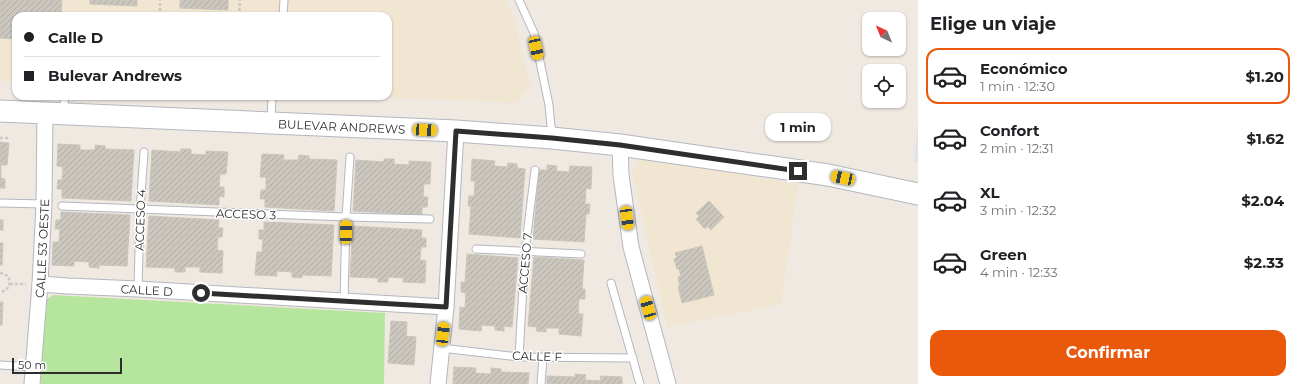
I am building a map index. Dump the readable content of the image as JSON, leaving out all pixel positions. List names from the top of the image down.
{
  "streets": {
    "main road": ["BULEVAR ANDREWS"],
    "street": ["CALLE 53 OESTE", "CALLE D"],
    "lane": [
      "ACCESO 3",
      "ACCESO 4",
      "ACCESO 7",
      "CALLE F"
    ]
  },
  "crossings": [
    ["BULEVAR ANDREWS", "CALLE 53 OESTE"],
    ["ACCESO 3", "ACCESO 4"],
    ["ACCESO 4", "CALLE D"],
    ["CALLE 53 OESTE", "CALLE D"],
    ["ACCESO 7", "CALLE F"]
  ],
  "scale_bar": "50 m",
  "north": "top left",
  "page": {
    "heading": "Elige un viaje",
    "banner": ["Calle D", "Bulevar Andrews"],
    "list": [
      {
        "name": "Económico",
        "note": "1 min · 12:30",
        "value": "$1.20"
      },
      {
        "name": "Confort",
        "note": "2 min · 12:31",
        "value": "$1.62"
      },
      {
        "name": "XL",
        "note": "3 min · 12:32",
        "value": "$2.04"
      },
      {
        "name": "Green",
        "note": "4 min · 12:33",
        "value": "$2.33"
      }
    ],
    "bubble": "1 min",
    "buttons": "Confirmar",
    "scale": "50 m"
  }
}
